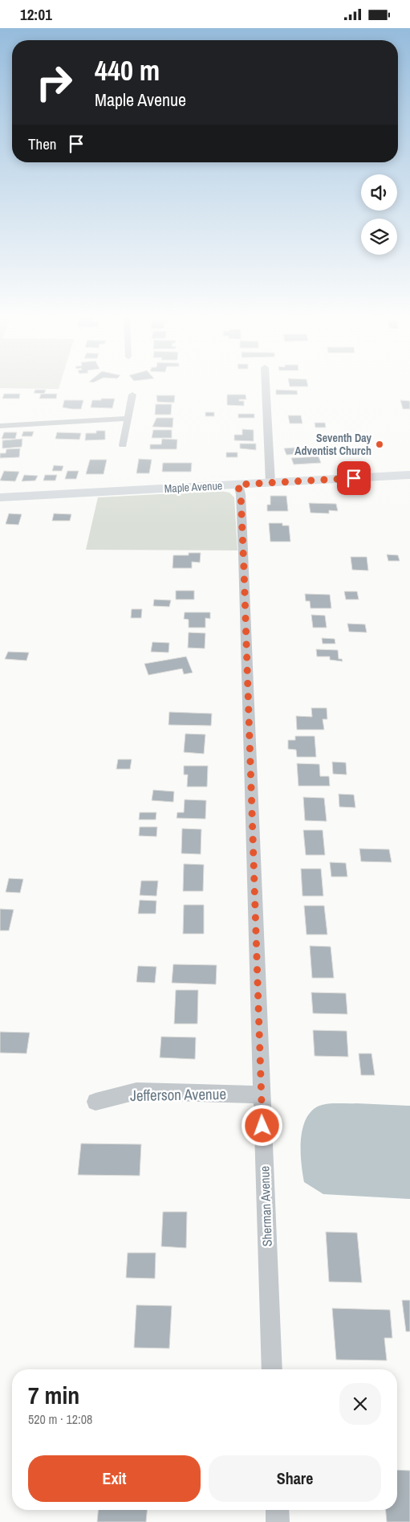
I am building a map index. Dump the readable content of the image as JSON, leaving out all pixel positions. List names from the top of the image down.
{
  "streets": {
    "main road": ["Maple Avenue"],
    "street": ["Jefferson Avenue", "Sherman Avenue"]
  },
  "crossings": [
    ["Maple Avenue", "Sherman Avenue"],
    ["Jefferson Avenue", "Sherman Avenue"]
  ],
  "places": ["Seventh Day Adventist Church"],
  "page": {
    "status": "12:01",
    "turn": ["440 m", "Maple Avenue"],
    "then": "Then",
    "heading": ["7 min", "520 m · 12:08"],
    "buttons": ["Exit", "Share"]
  }
}
